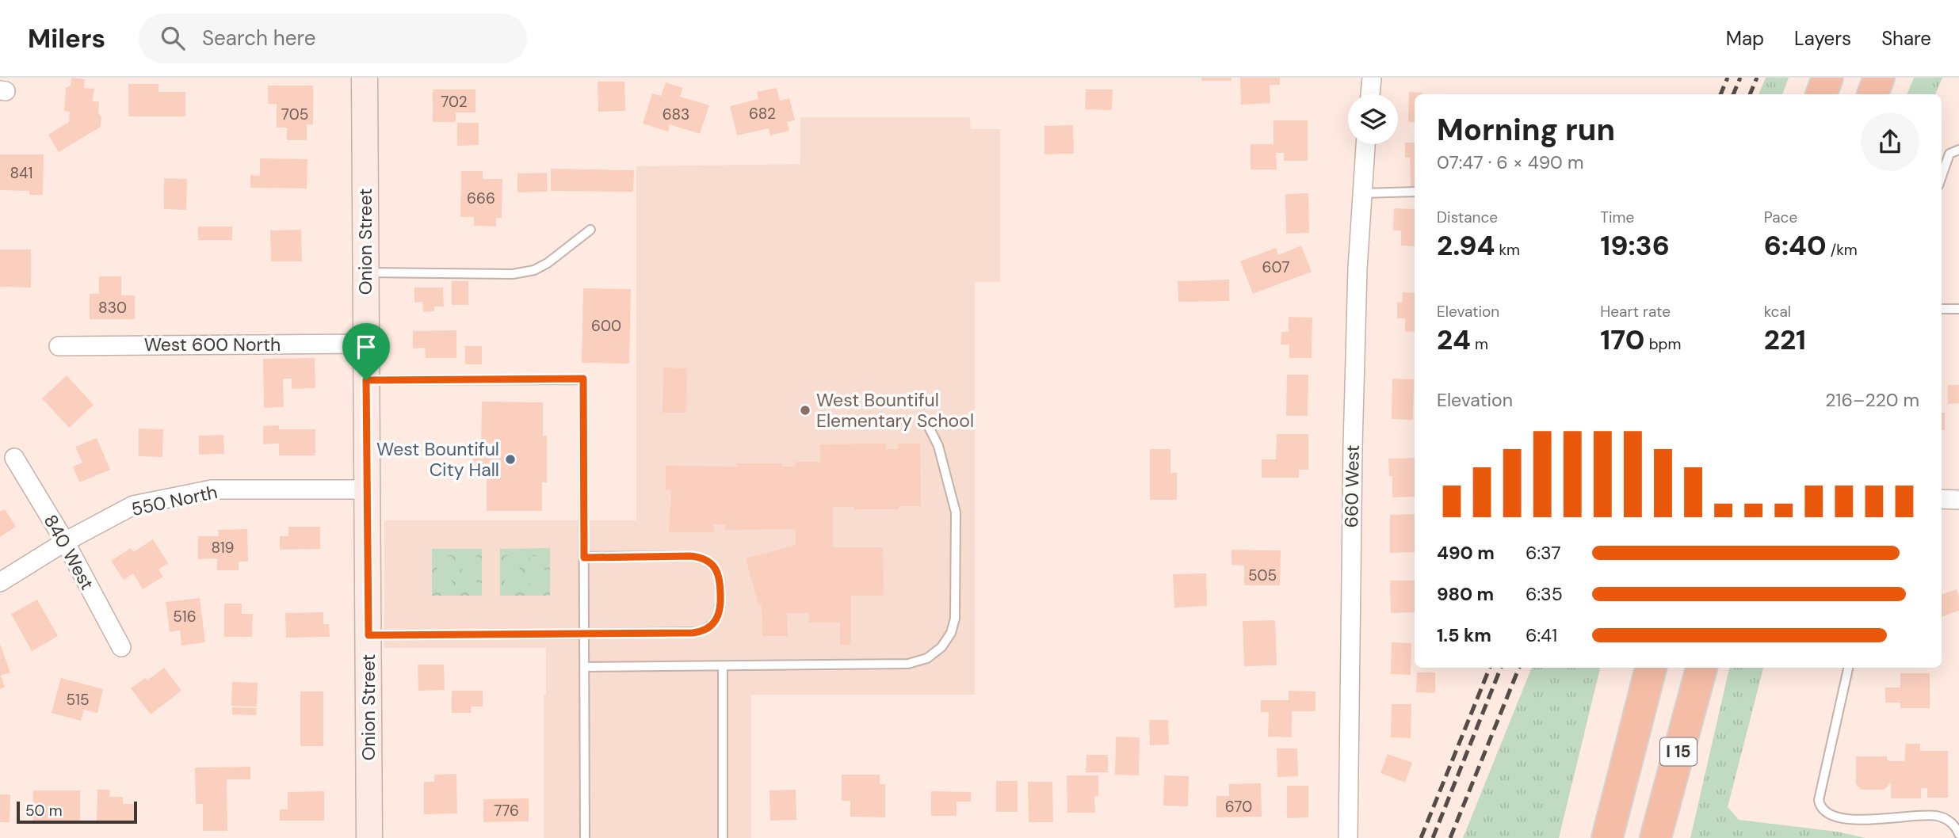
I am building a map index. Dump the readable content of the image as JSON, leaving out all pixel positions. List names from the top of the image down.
{
  "streets": {
    "highway": ["I 15"],
    "street": [
      "Onion Street",
      "West 600 North",
      "660 West",
      "550 North",
      "840 West"
    ]
  },
  "crossings": [
    ["Onion Street", "West 600 North"],
    ["Onion Street", "550 North"],
    ["550 North", "840 West"]
  ],
  "places": ["West Bountiful Elementary School", "West Bountiful City Hall"],
  "house_numbers": [
    "702",
    "682",
    "705",
    "683",
    "841",
    "666",
    "607",
    "830",
    "600",
    "819",
    "505",
    "516",
    "515",
    "670",
    "776"
  ],
  "scale_bar": "50 m",
  "page": {
    "header": "Milers",
    "search": "Search here",
    "nav": ["Map", "Layers", "Share"],
    "heading": ["Morning run", "07:47 · 6 × 490 m"],
    "stats": [
      ["Distance", "2.94 km"],
      ["Time", "19:36"],
      ["Pace", "6:40 /km"],
      ["Elevation", "24 m"],
      ["Heart rate", "170 bpm"],
      ["kcal", "221"]
    ],
    "chart": ["Elevation", "216–220 m"],
    "list": [
      {
        "name": "490 m",
        "note": "6:37"
      },
      {
        "name": "980 m",
        "note": "6:35"
      },
      {
        "name": "1.5 km",
        "note": "6:41"
      }
    ],
    "scale": "50 m"
  }
}
